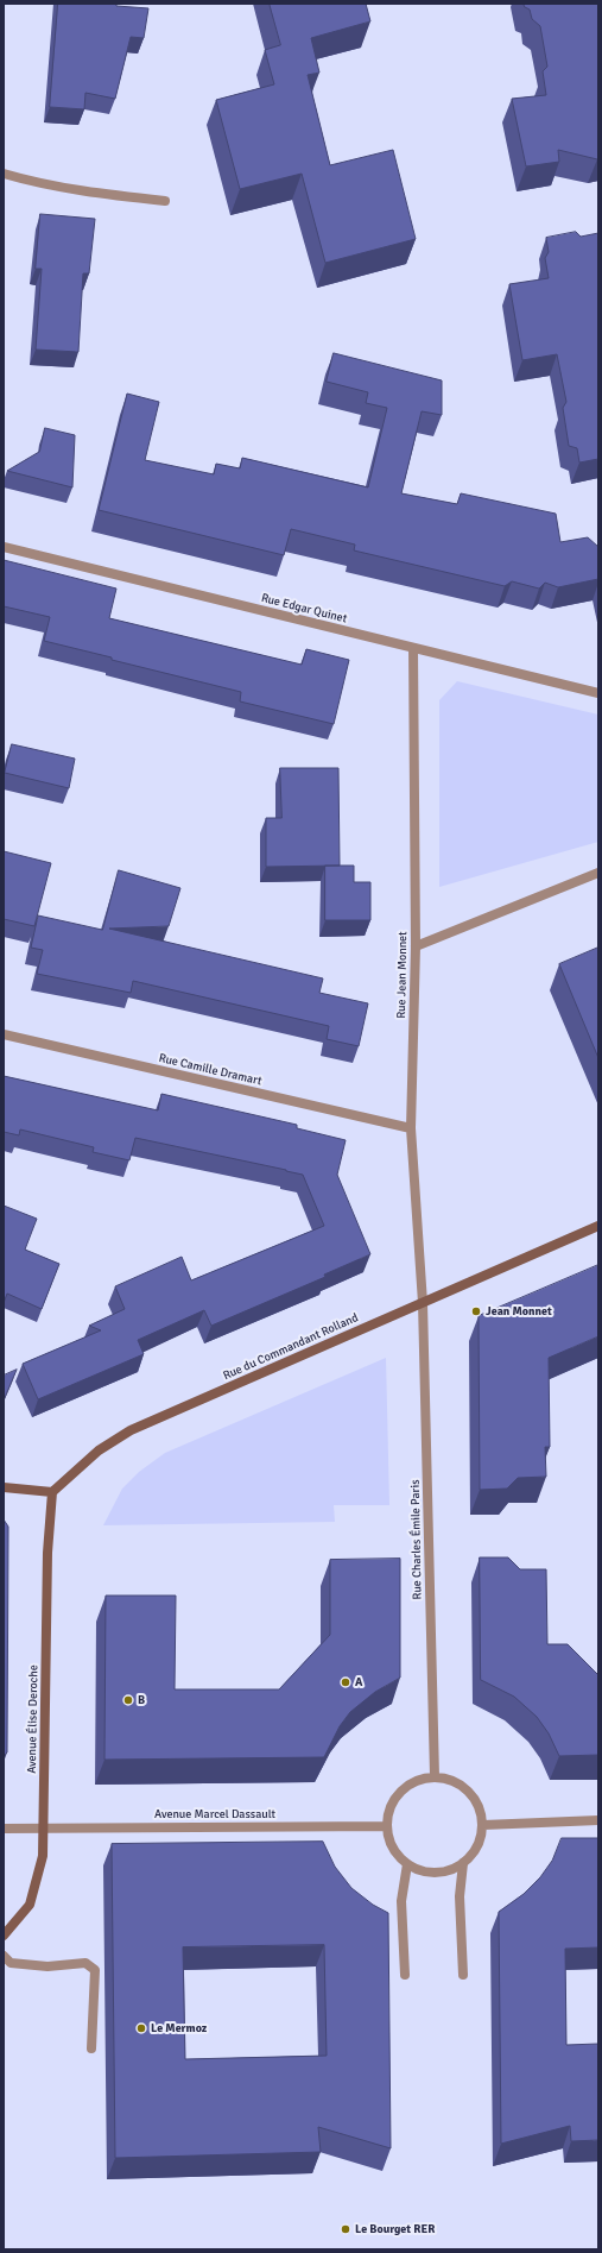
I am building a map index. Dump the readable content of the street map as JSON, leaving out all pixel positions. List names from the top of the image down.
{
  "streets": {
    "street": [
      "Rue Edgar Quinet",
      "Rue Jean Monnet",
      "Rue Camille Dramart",
      "Rue du Commandant Rolland",
      "Rue Charles Émile Paris",
      "Avenue Élise Deroche",
      "Avenue Marcel Dassault"
    ]
  },
  "crossings": [
    ["Rue Edgar Quinet", "Rue Jean Monnet"],
    ["Rue Jean Monnet", "Rue Camille Dramart"],
    ["Rue Jean Monnet", "Rue du Commandant Rolland"],
    ["Rue Jean Monnet", "Rue Charles Émile Paris"],
    ["Rue du Commandant Rolland", "Rue Charles Émile Paris"],
    ["Rue du Commandant Rolland", "Avenue Élise Deroche"],
    ["Rue Charles Émile Paris", "Avenue Marcel Dassault"],
    ["Avenue Élise Deroche", "Avenue Marcel Dassault"]
  ],
  "places": [
    "Jean Monnet",
    "A",
    "B",
    "Le Mermoz",
    "Le Bourget RER"
  ]
}
